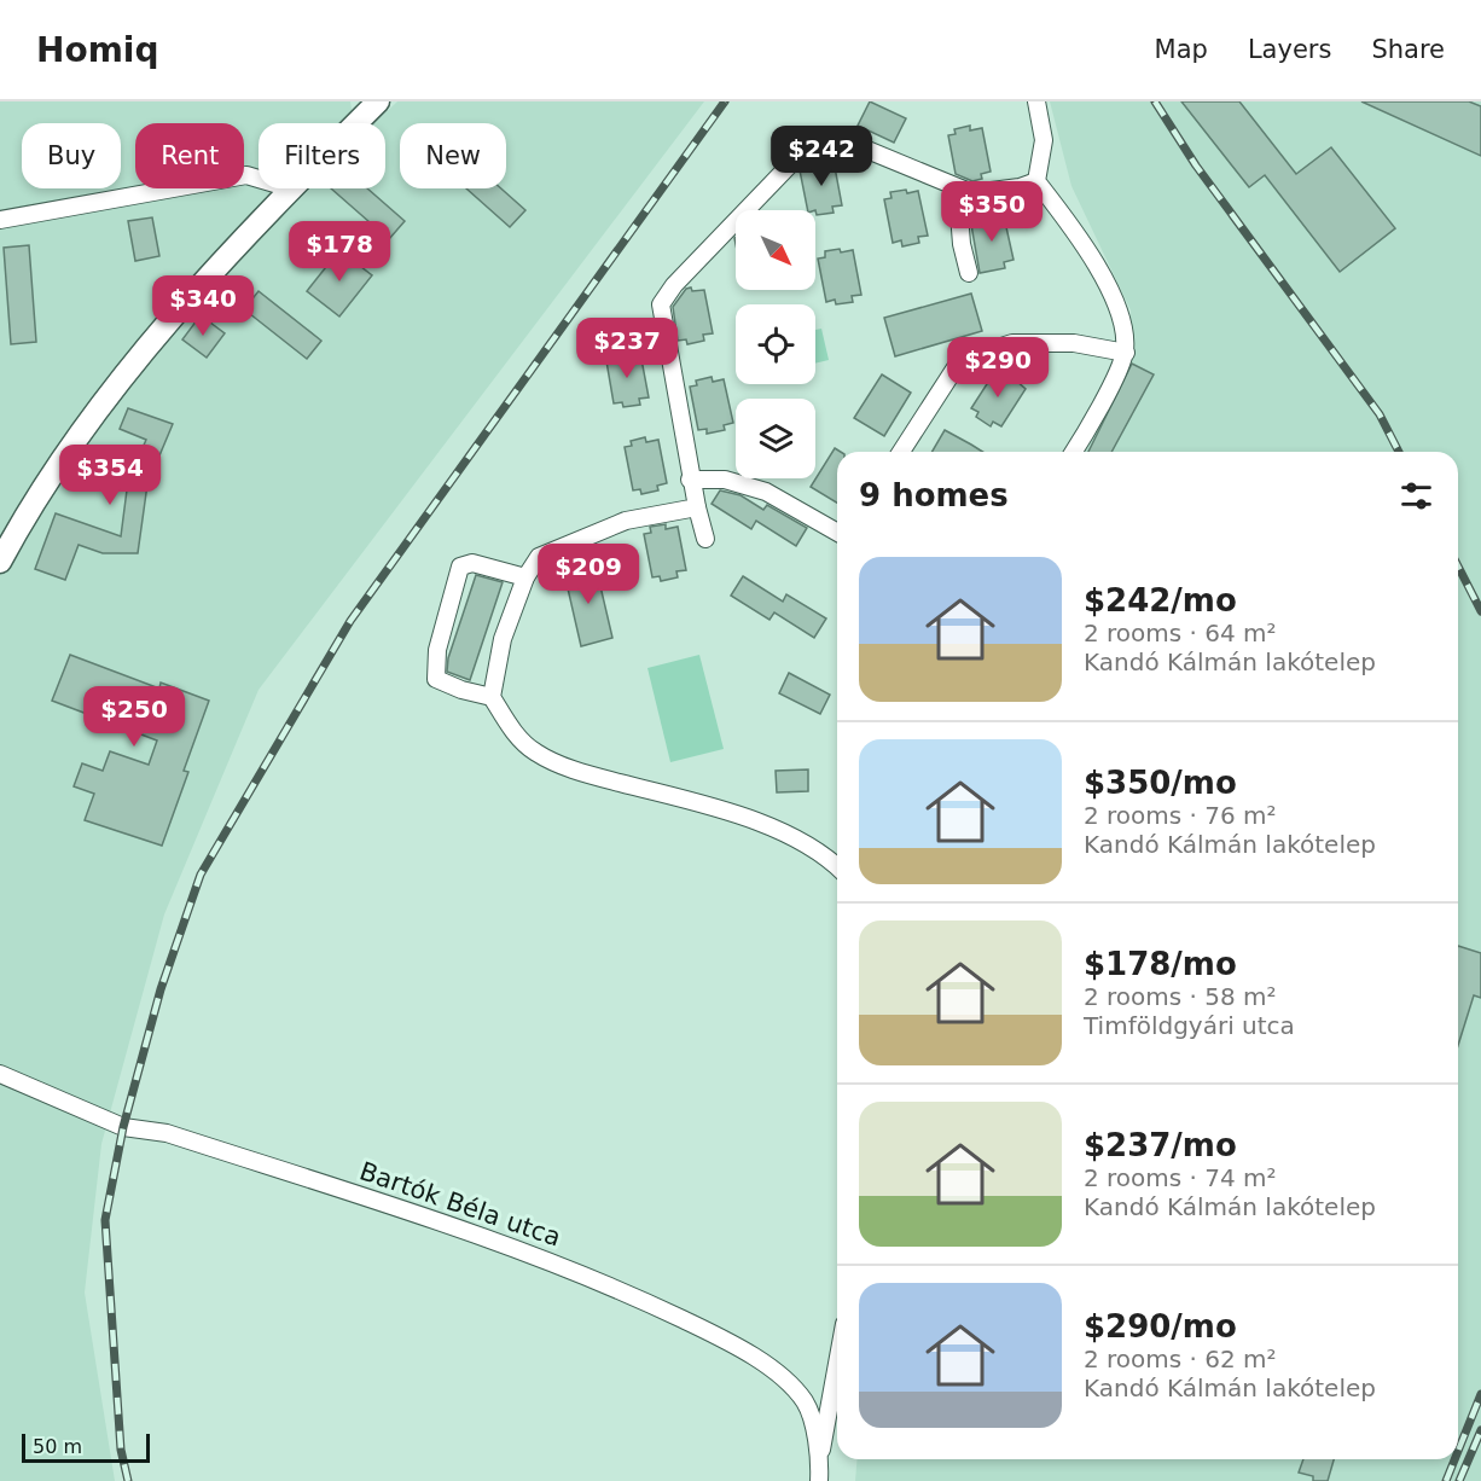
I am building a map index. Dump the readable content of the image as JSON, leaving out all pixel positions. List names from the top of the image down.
{
  "streets": {
    "street": ["Bartók Béla utca"]
  },
  "scale_bar": "50 m",
  "north": "bottom right",
  "page": {
    "header": "Homiq",
    "nav": ["Map", "Layers", "Share"],
    "chip": [
      "Buy",
      "Rent",
      "Filters",
      "New"
    ],
    "price": [
      "$242",
      "$350",
      "$178",
      "$340",
      "$237",
      "$290",
      "$354",
      "$209",
      "$250"
    ],
    "heading": "9 homes",
    "list": [
      {
        "name": "$242/mo",
        "note": "2 rooms · 64 m² · Kandó Kálmán lakótelep"
      },
      {
        "name": "$350/mo",
        "note": "2 rooms · 76 m² · Kandó Kálmán lakótelep"
      },
      {
        "name": "$178/mo",
        "note": "2 rooms · 58 m² · Timföldgyári utca"
      },
      {
        "name": "$237/mo",
        "note": "2 rooms · 74 m² · Kandó Kálmán lakótelep"
      },
      {
        "name": "$290/mo",
        "note": "2 rooms · 62 m² · Kandó Kálmán lakótelep"
      }
    ],
    "scale": "50 m"
  }
}
